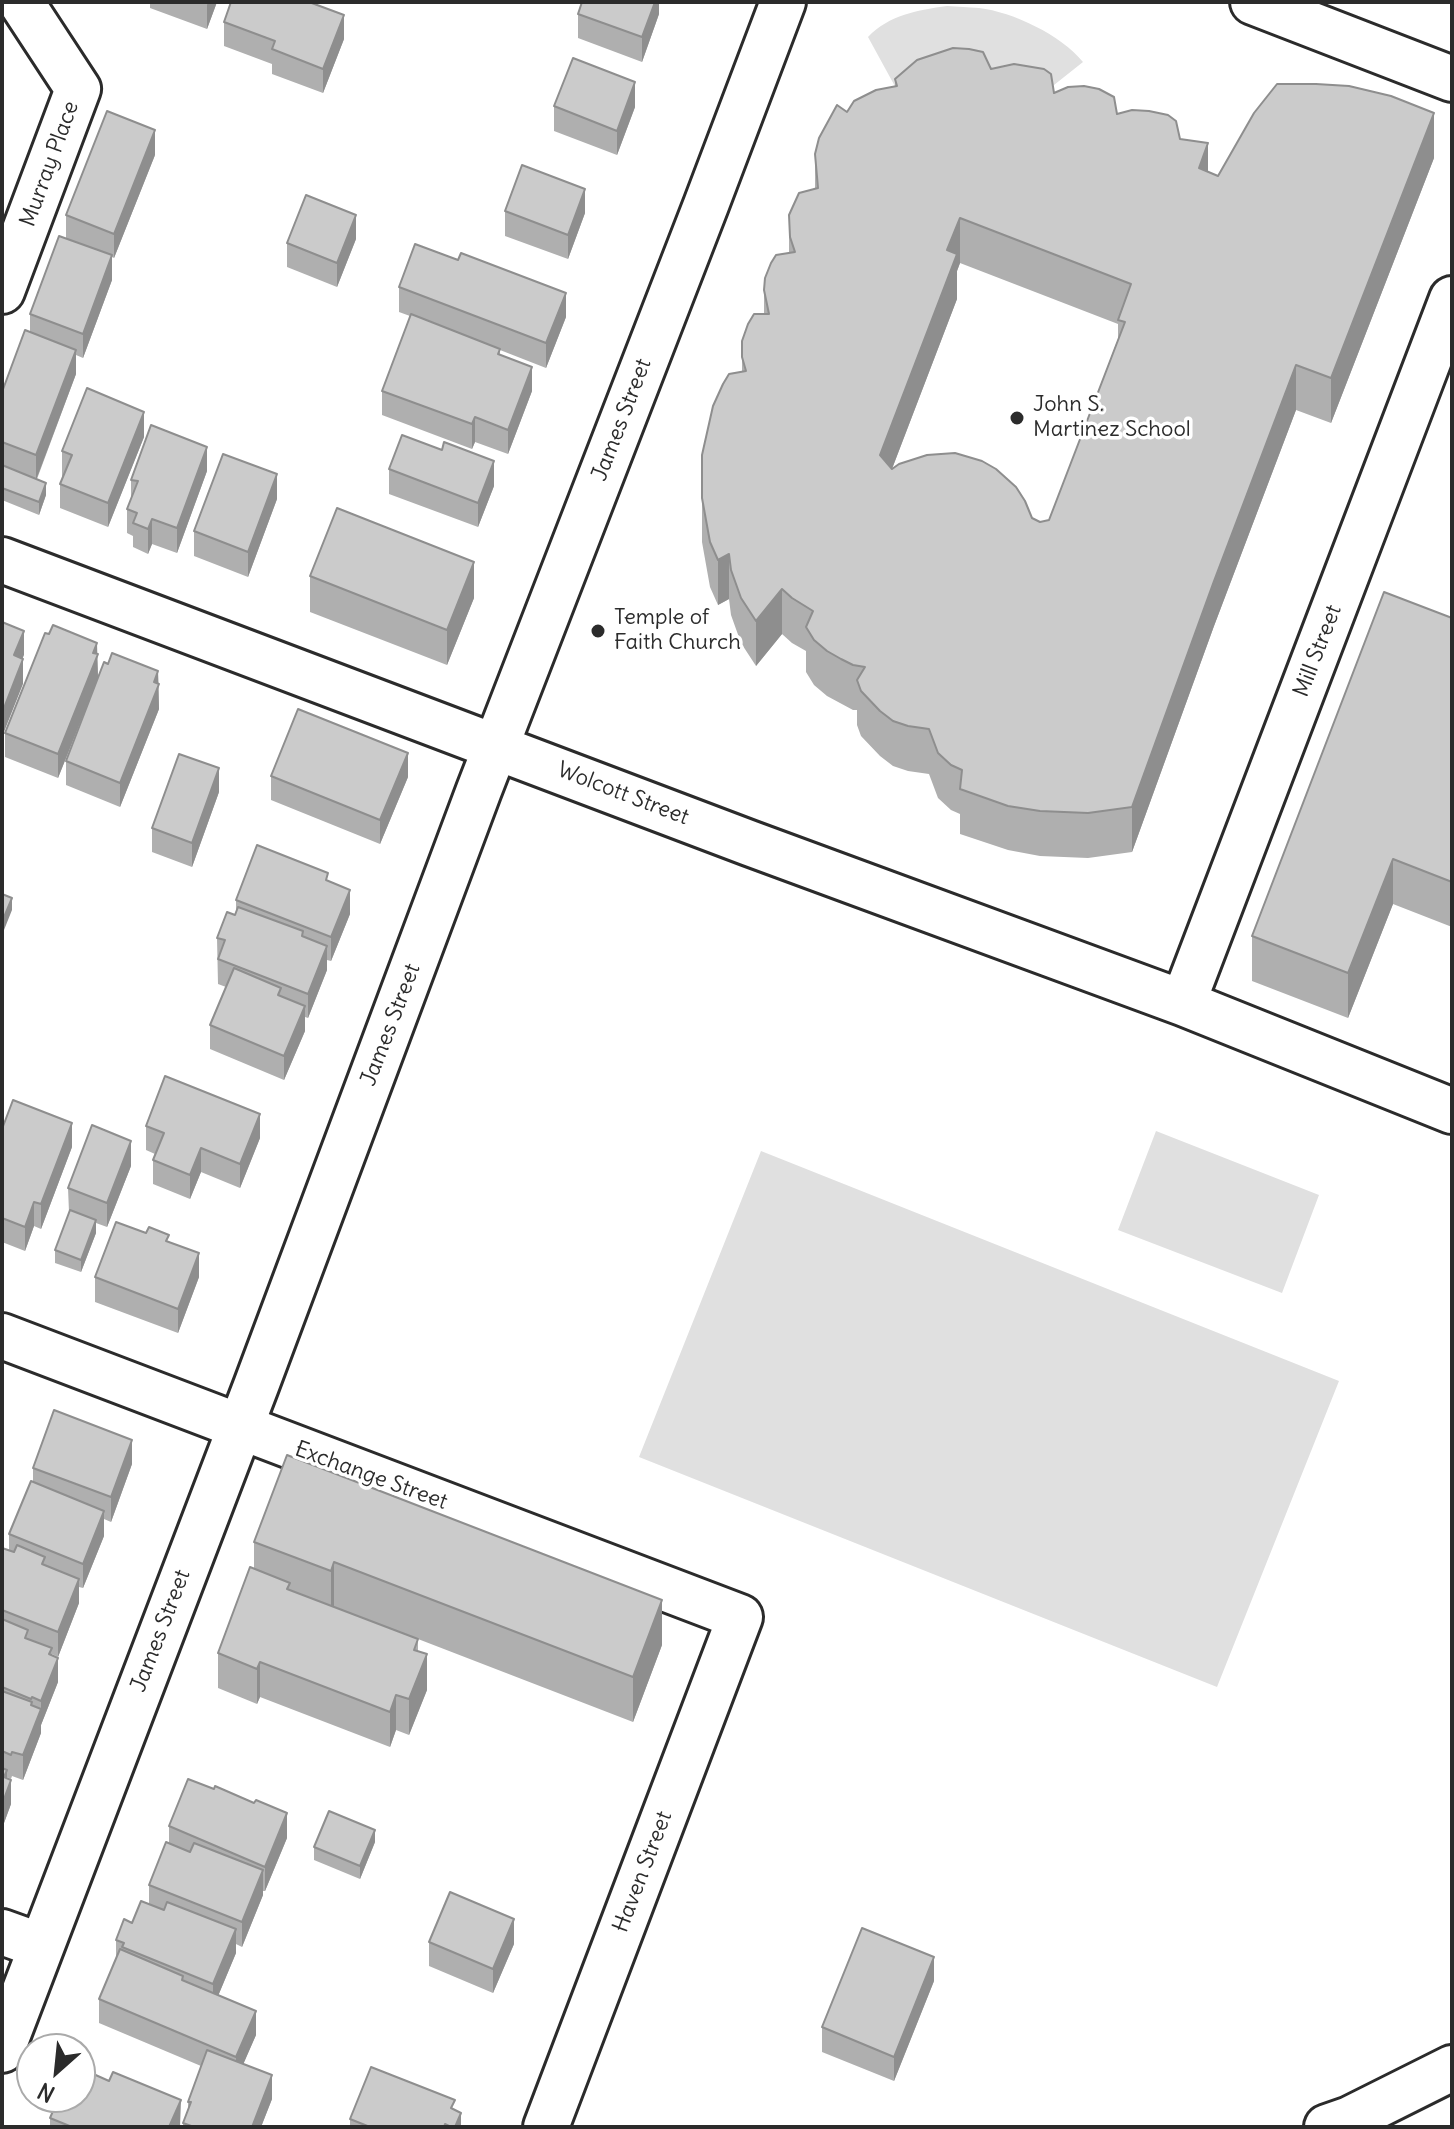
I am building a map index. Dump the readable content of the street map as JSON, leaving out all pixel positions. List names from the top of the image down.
{
  "streets": {
    "street": [
      "Murray Place",
      "James Street",
      "Mill Street",
      "Wolcott Street",
      "Exchange Street",
      "Haven Street"
    ]
  },
  "crossings": [
    ["James Street", "Wolcott Street"],
    ["James Street", "Exchange Street"],
    ["Mill Street", "Wolcott Street"],
    ["Exchange Street", "Haven Street"]
  ],
  "places": ["John S. Martinez School", "Temple of Faith Church"],
  "north": "bottom left"
}
